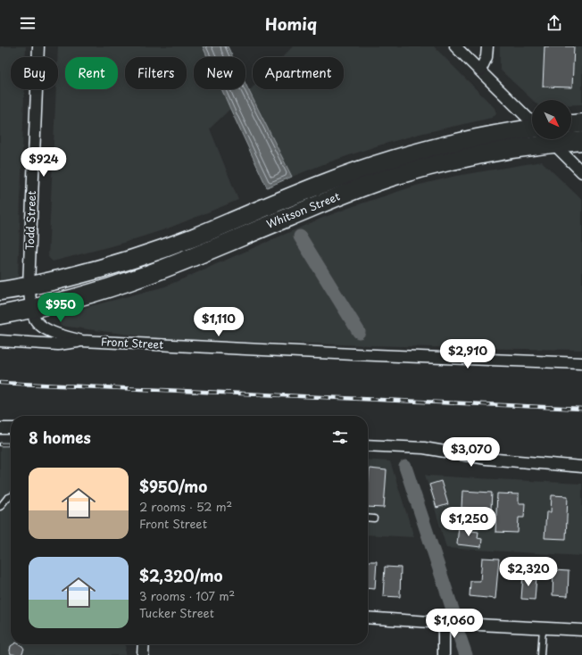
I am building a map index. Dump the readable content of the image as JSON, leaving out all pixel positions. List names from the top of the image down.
{
  "streets": {
    "main road": ["Whitson Street"],
    "street": ["Todd Street", "Front Street"]
  },
  "crossings": [
    ["Whitson Street", "Todd Street"],
    ["Whitson Street", "Front Street"],
    ["Todd Street", "Front Street"]
  ],
  "north": "bottom right",
  "page": {
    "header": "Homiq",
    "chip": [
      "Buy",
      "Rent",
      "Filters",
      "New",
      "Apartment"
    ],
    "price": [
      "$924",
      "$950",
      "$1,110",
      "$2,910",
      "$3,070",
      "$1,250",
      "$2,320",
      "$1,060"
    ],
    "heading": "8 homes",
    "list": [
      {
        "name": "$950/mo",
        "note": "2 rooms · 52 m² · Front Street"
      },
      {
        "name": "$2,320/mo",
        "note": "3 rooms · 107 m² · Tucker Street"
      }
    ]
  }
}
